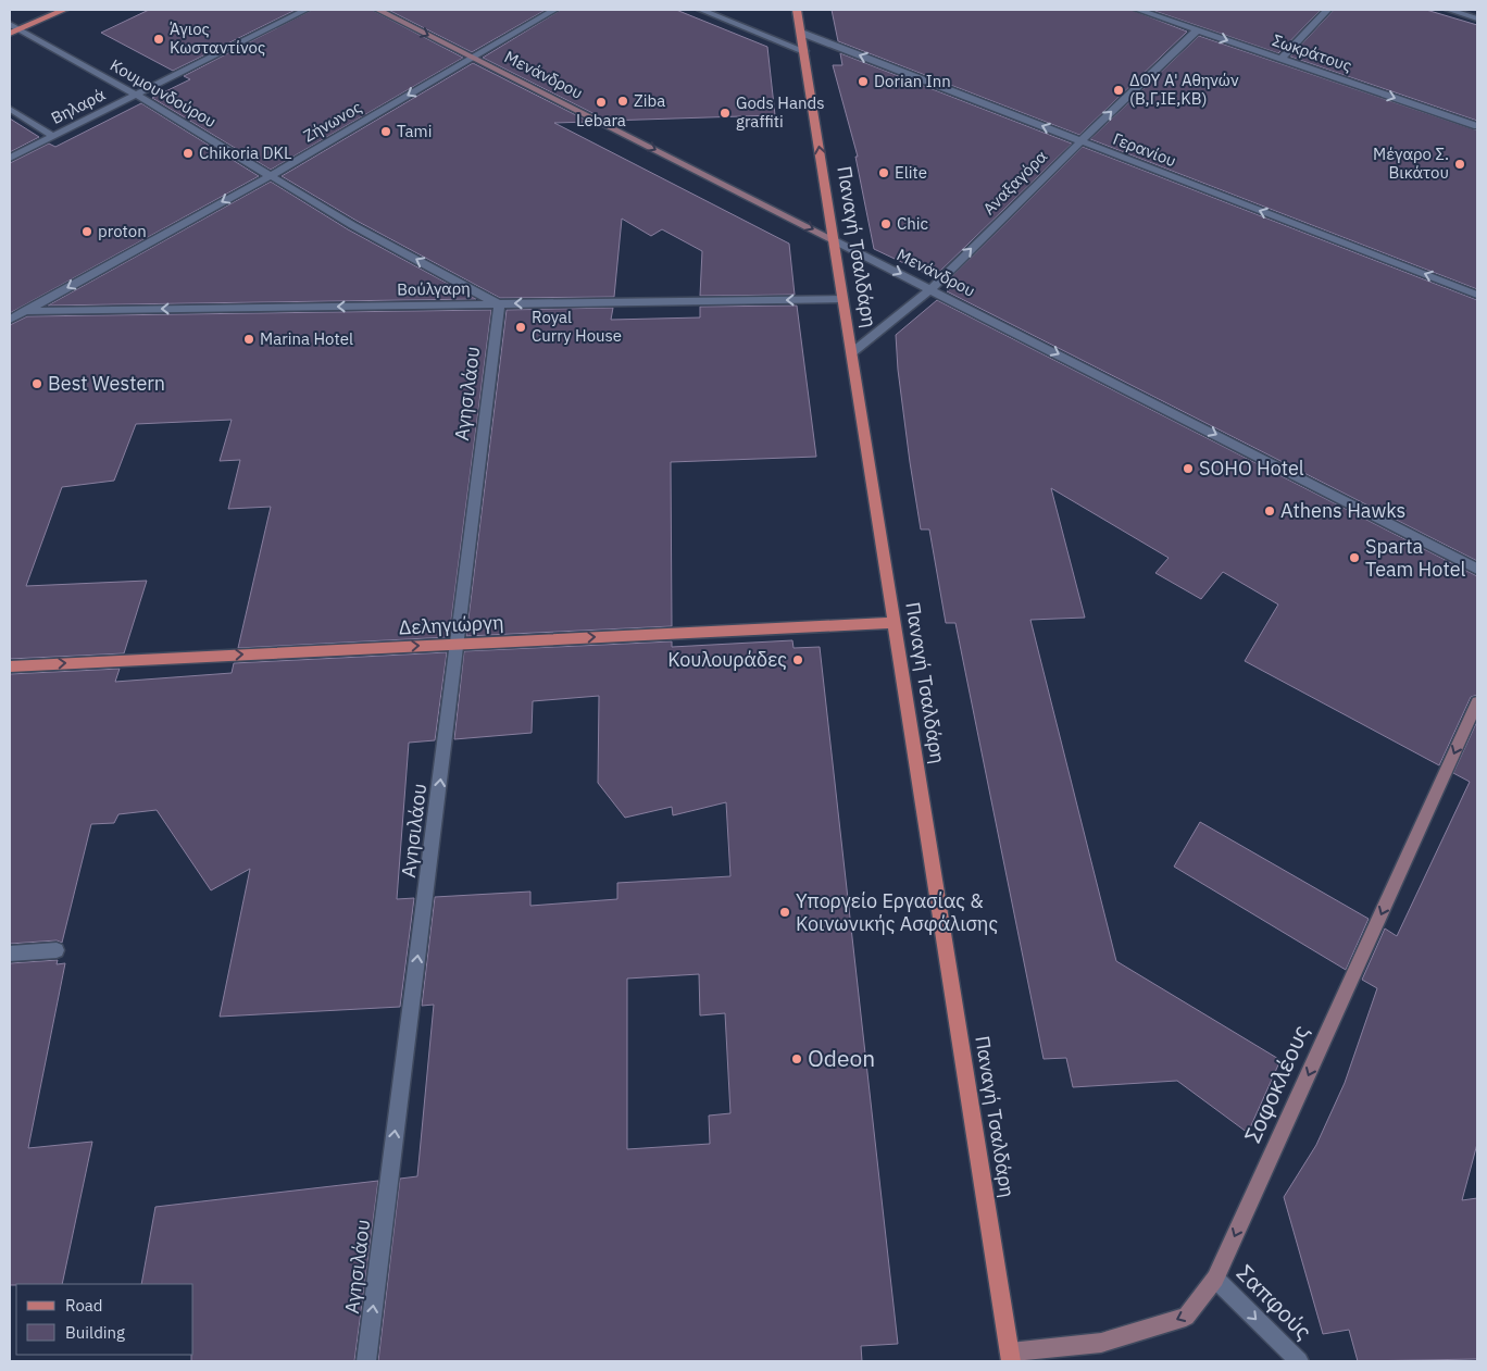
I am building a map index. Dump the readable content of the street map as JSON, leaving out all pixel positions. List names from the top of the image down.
{
  "streets": {
    "main road": ["Παναγή Τσαλδάρη", "Δεληγιώργη"],
    "street": [
      "Σωκράτους",
      "Μενάνδρου",
      "Κουμουνδούρου",
      "Βηλαρά",
      "Ζήνωνος",
      "Γερανίου",
      "Αναξαγόρα",
      "Βούλγαρη",
      "Αγησιλάου",
      "Σοφοκλέους",
      "Σαπφούς"
    ]
  },
  "crossings": [
    ["Σωκράτους", "Αναξαγόρα"],
    ["Μενάνδρου", "Ζήνωνος"],
    ["Μενάνδρου", "Αναξαγόρα"],
    ["Μενάνδρου", "Παναγή Τσαλδάρη"],
    ["Κουμουνδούρου", "Βηλαρά"],
    ["Κουμουνδούρου", "Ζήνωνος"],
    ["Κουμουνδούρου", "Βούλγαρη"],
    ["Κουμουνδούρου", "Αγησιλάου"],
    ["Ζήνωνος", "Βούλγαρη"],
    ["Γερανίου", "Αναξαγόρα"],
    ["Γερανίου", "Παναγή Τσαλδάρη"],
    ["Αναξαγόρα", "Παναγή Τσαλδάρη"],
    ["Παναγή Τσαλδάρη", "Βούλγαρη"],
    ["Παναγή Τσαλδάρη", "Δεληγιώργη"],
    ["Παναγή Τσαλδάρη", "Σοφοκλέους"],
    ["Βούλγαρη", "Αγησιλάου"],
    ["Αγησιλάου", "Δεληγιώργη"],
    ["Σοφοκλέους", "Σαπφούς"]
  ],
  "one_way": [
    "Σωκράτους",
    "Μενάνδρου",
    "Κουμουνδούρου",
    "Ζήνωνος",
    "Γερανίου",
    "Αναξαγόρα",
    "Βούλγαρη",
    "Αγησιλάου",
    "Δεληγιώργη",
    "Σοφοκλέους",
    "Σαπφούς"
  ],
  "places": [
    "Άγιος Κωσταντίνος",
    "Dorian Inn",
    "ΔΟΥ Α' Αθηνών (Β,Γ,ΙΕ,ΚΒ)",
    "Ziba",
    "Lebara",
    "Gods Hands graffiti",
    "Tami",
    "Chikoria DKL",
    "Μέγαρο Σ. Βικάτου",
    "Elite",
    "Chic",
    "proton",
    "Royal Curry House",
    "Marina Hotel",
    "Best Western",
    "SOHO Hotel",
    "Athens Hawks",
    "Sparta Team Hotel",
    "Κουλουράδες",
    "Υποργείο Εργασίας & Κοινωνικής Ασφάλισης",
    "Odeon"
  ],
  "legend": ["Road", "Building"]
}
